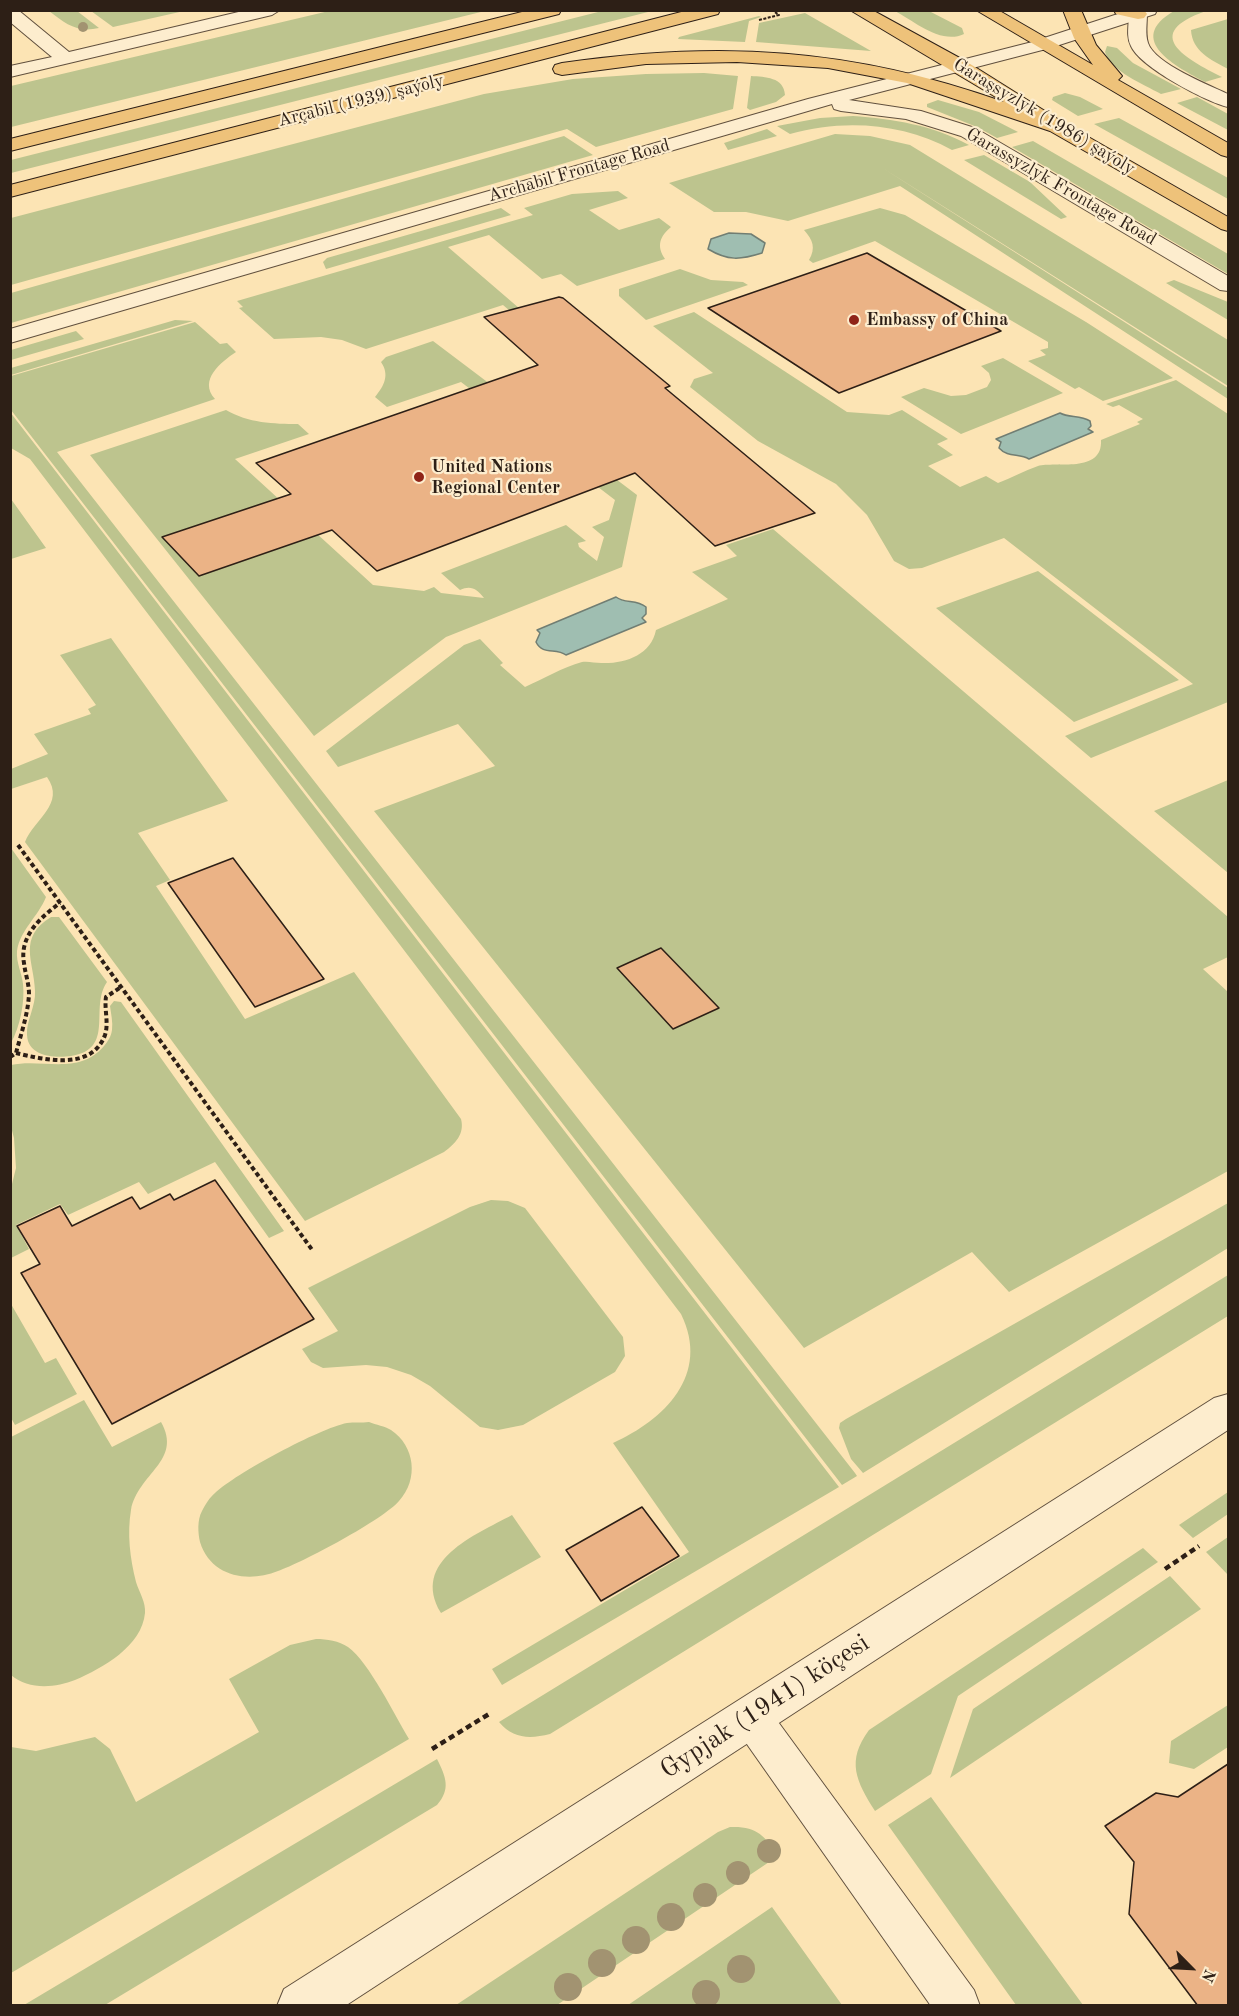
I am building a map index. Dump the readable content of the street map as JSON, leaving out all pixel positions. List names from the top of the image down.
{
  "streets": {
    "main road": ["Arçabil (1939) şaýoly", "Garaşsyzlyk (1986) şaýoly"],
    "street": ["Archabil Frontage Road", "Garassyzlyk Frontage Road", "Gypjak (1941) köçesi"]
  },
  "crossings": [
    ["Garaşsyzlyk (1986) şaýoly", "Archabil Frontage Road"],
    ["Archabil Frontage Road", "Garassyzlyk Frontage Road"]
  ],
  "places": ["Embassy of China", "United Nations Regional Center"],
  "north": "bottom right"
}
